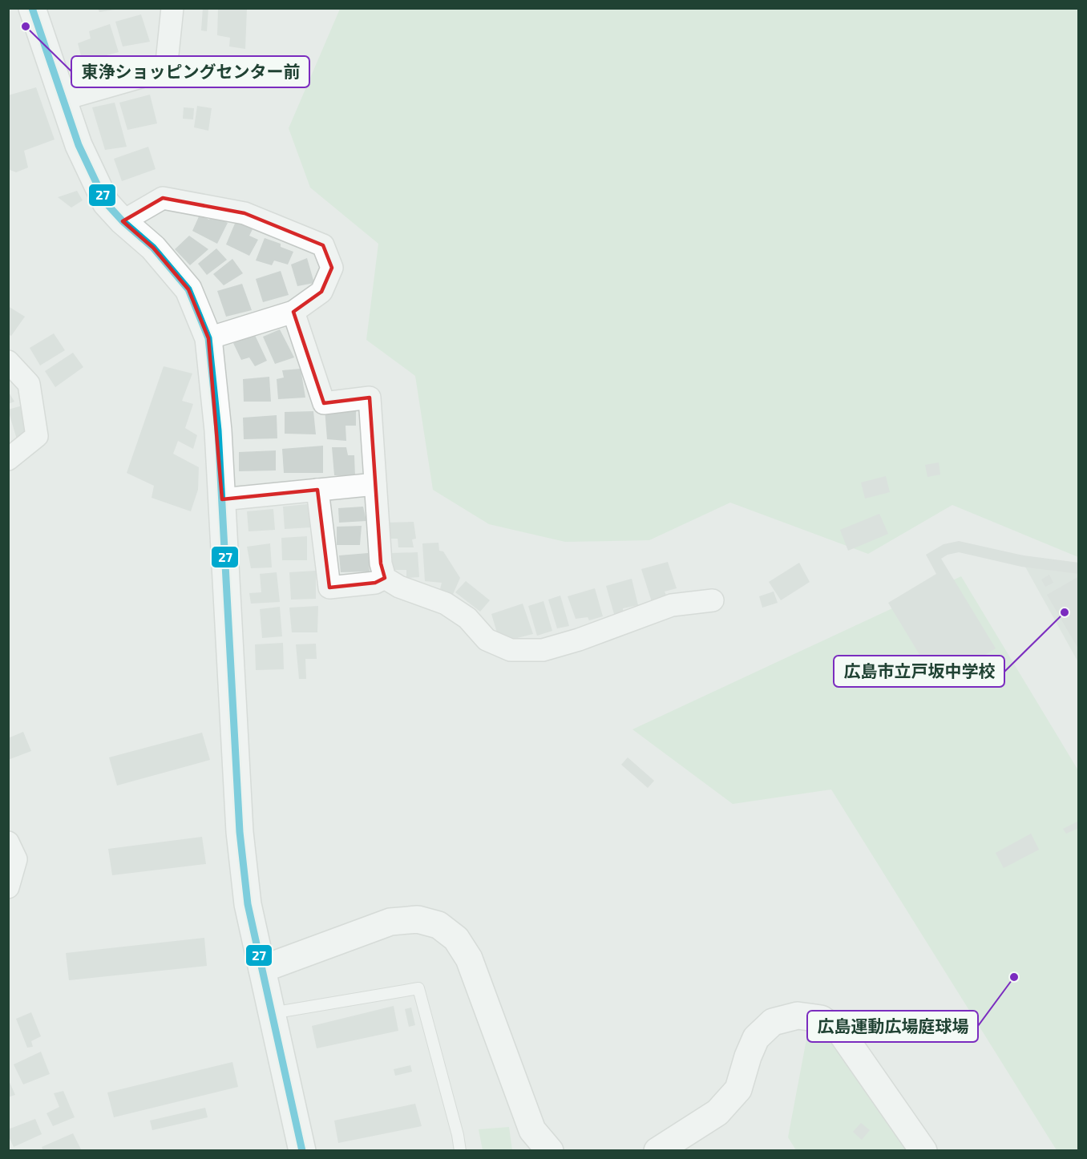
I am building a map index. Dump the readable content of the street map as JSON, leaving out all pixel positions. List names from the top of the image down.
{
  "places": ["東浄ショッピングセンター前", "広島市立戸坂中学校", "広島運動広場庭球場"],
  "lines": ["transit line 27"]
}
